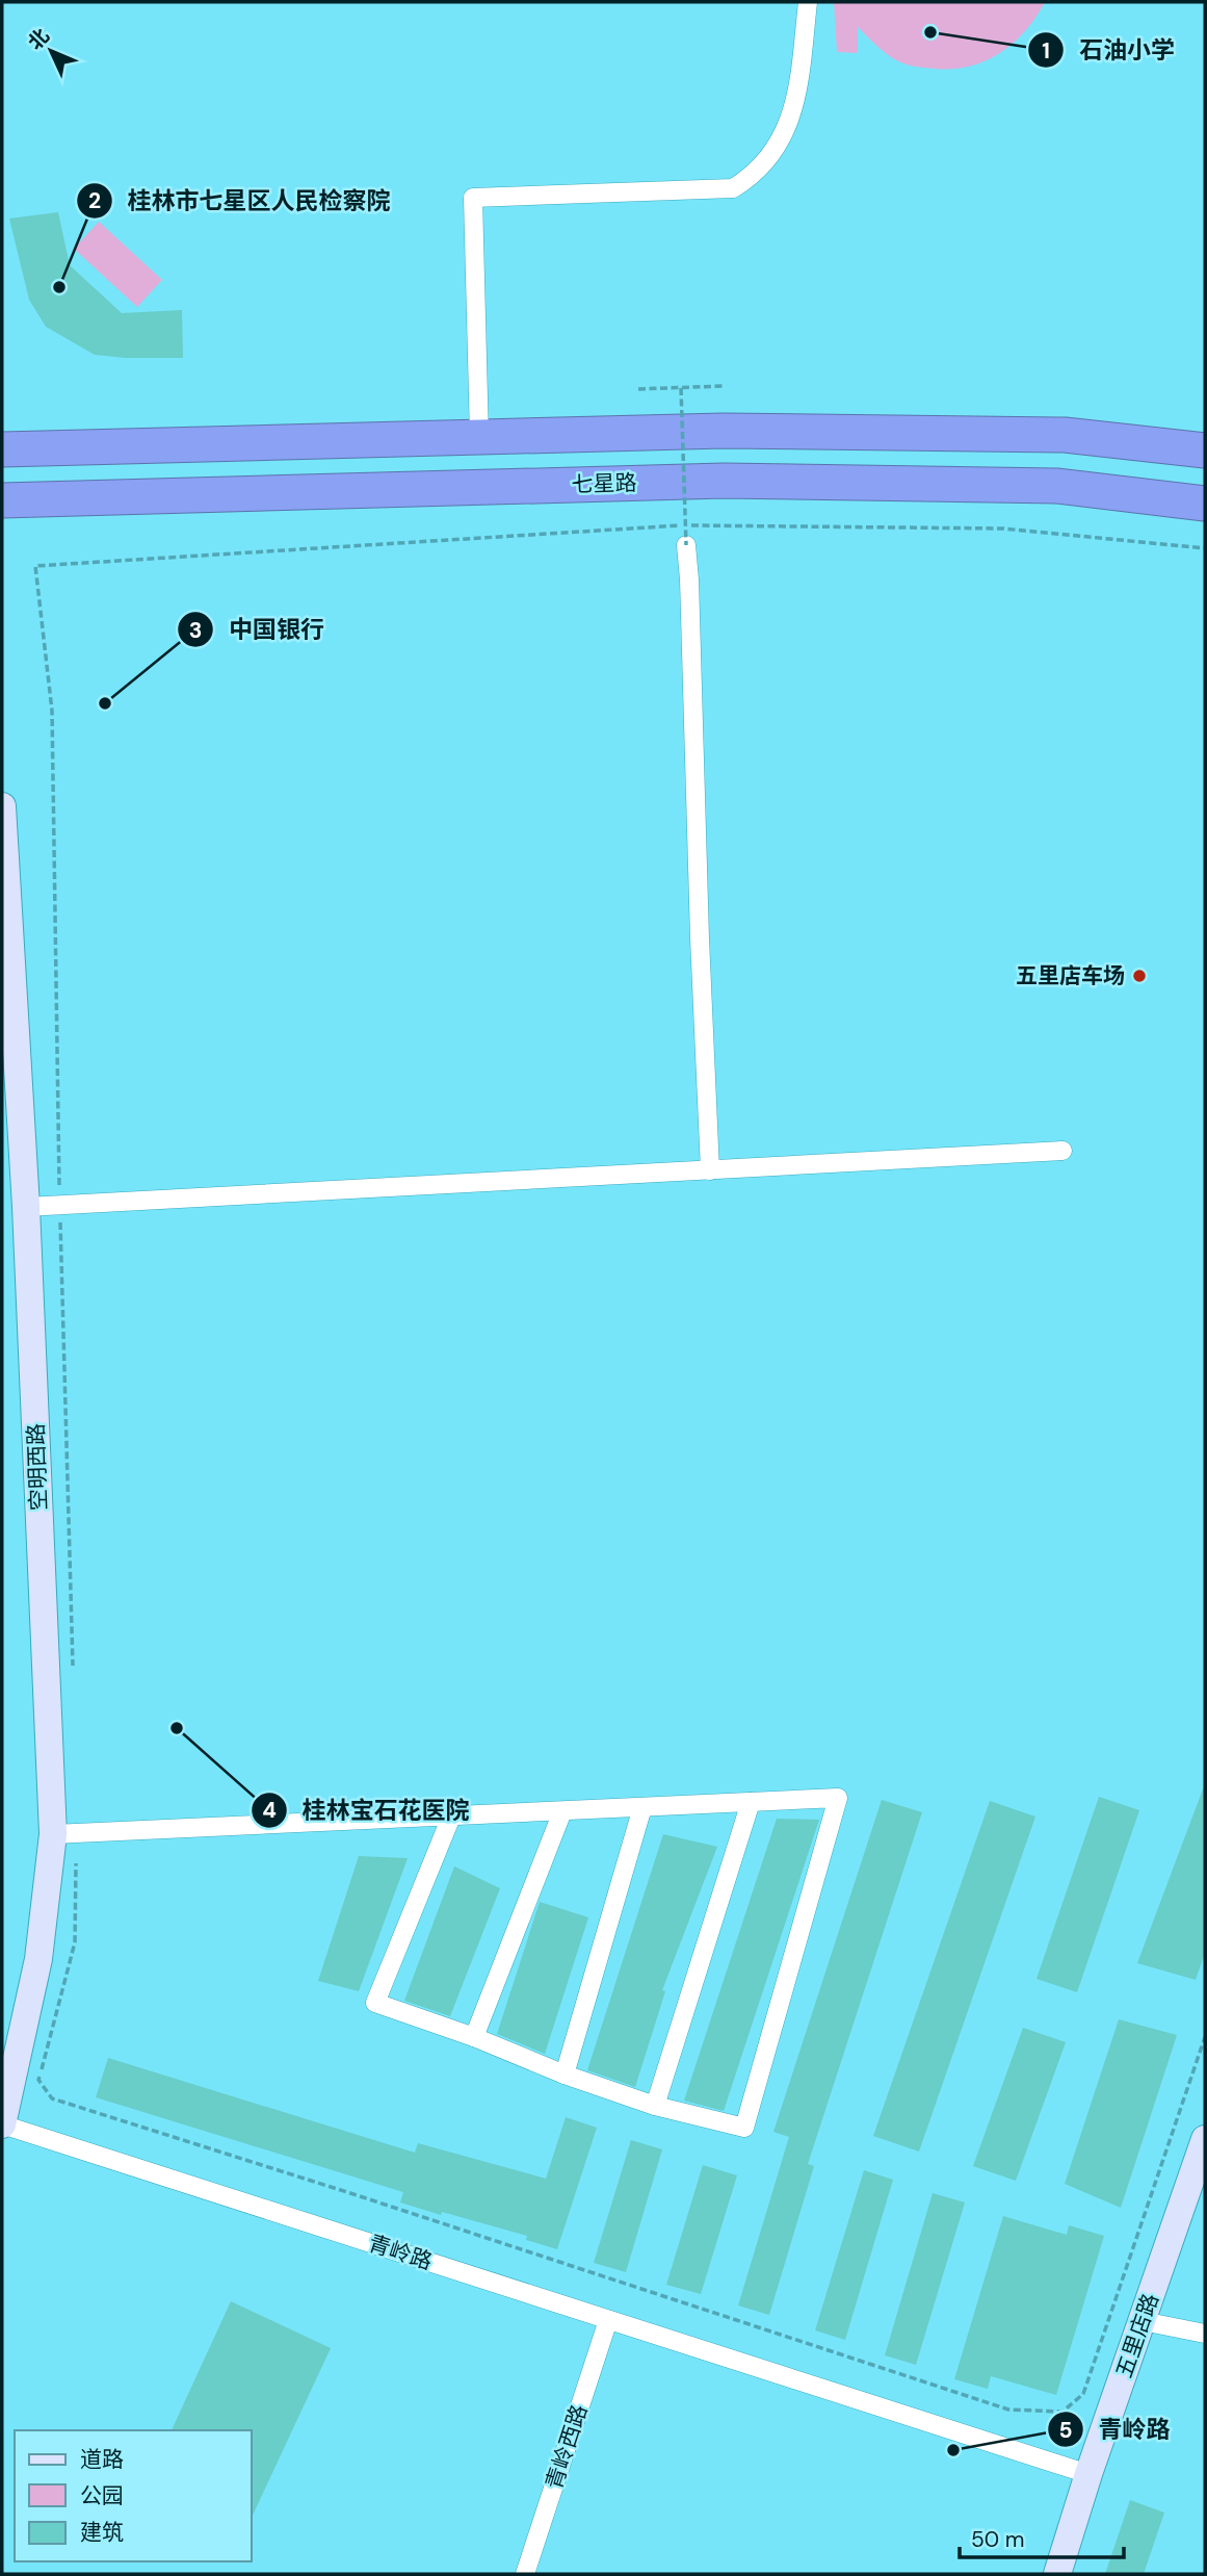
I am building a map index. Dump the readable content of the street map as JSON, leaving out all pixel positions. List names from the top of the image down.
{
  "streets": {
    "highway": ["七星路"],
    "main road": ["空明西路", "五里店路"],
    "street": ["青岭路", "青岭西路"]
  },
  "crossings": [
    ["空明西路", "青岭路"],
    ["青岭路", "五里店路"],
    ["青岭路", "青岭西路"]
  ],
  "places": [
    "石油小学",
    "桂林市七星区人民检察院",
    "中国银行",
    "五里店车场",
    "桂林宝石花医院",
    "青岭路"
  ],
  "legend": ["道路", "公园", "建筑"],
  "scale_bar": "50 m",
  "north": "top left"
}
